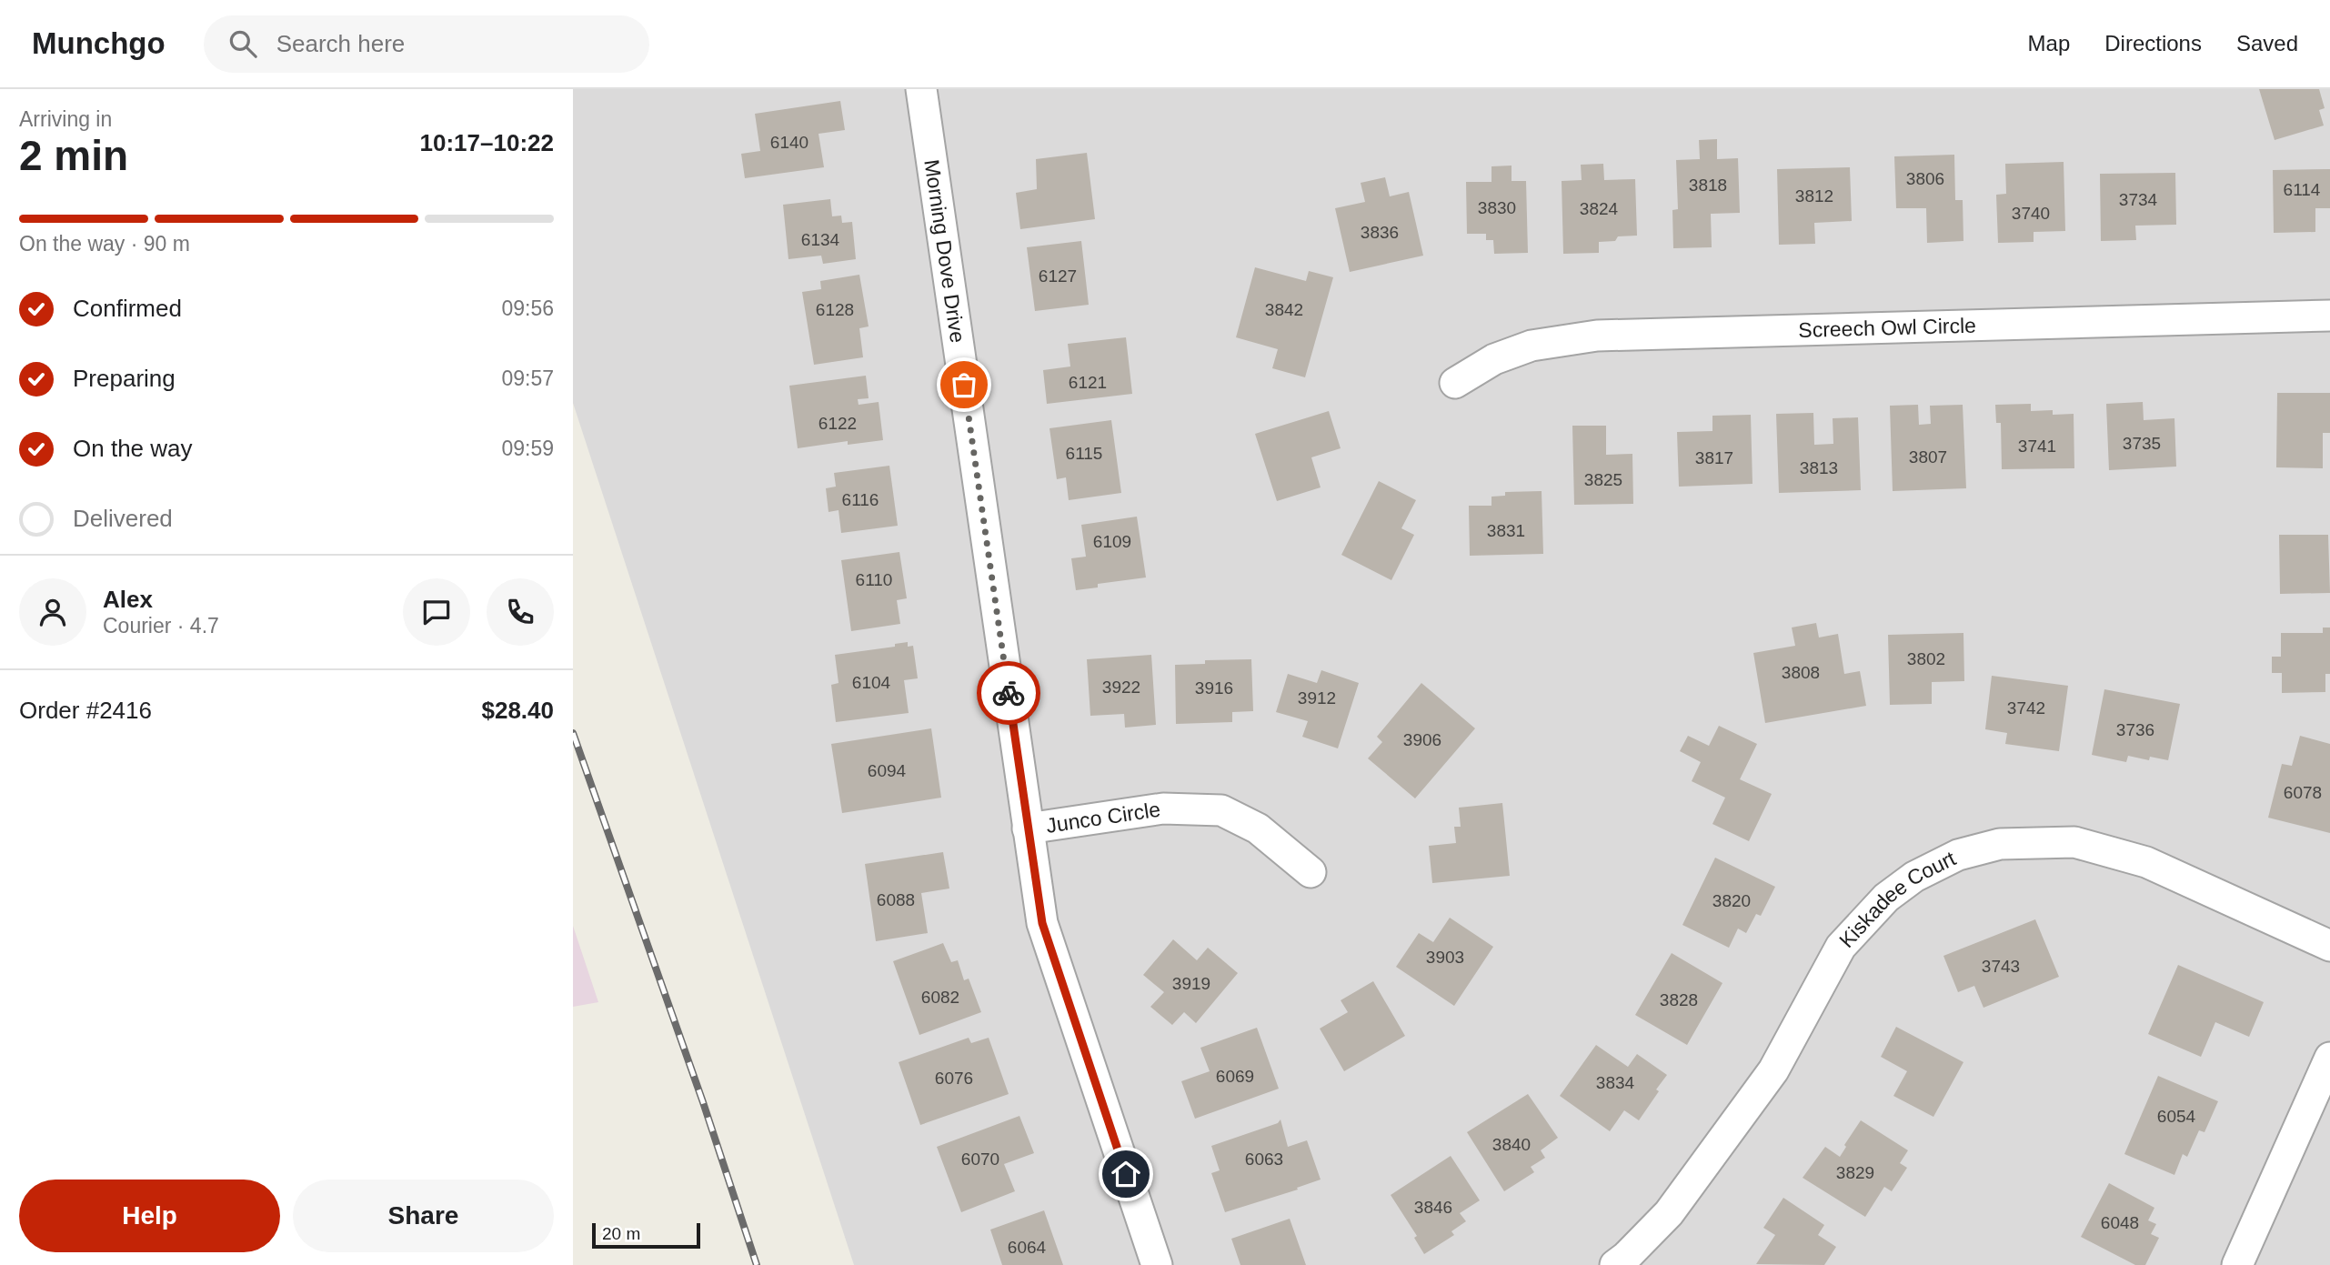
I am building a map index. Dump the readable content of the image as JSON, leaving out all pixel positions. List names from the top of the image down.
{
  "streets": {
    "street": [
      "Morning Dove Drive",
      "Screech Owl Circle",
      "Junco Circle",
      "Kiskadee Court"
    ]
  },
  "crossings": [
    ["Morning Dove Drive", "Junco Circle"]
  ],
  "house_numbers": [
    "6140",
    "3806",
    "3818",
    "6114",
    "3812",
    "3734",
    "3830",
    "3824",
    "3740",
    "3836",
    "6134",
    "6127",
    "6128",
    "3842",
    "6121",
    "6122",
    "3735",
    "3741",
    "6115",
    "3807",
    "3817",
    "3813",
    "3825",
    "6116",
    "3831",
    "6109",
    "6110",
    "3802",
    "3808",
    "6104",
    "3922",
    "3916",
    "3912",
    "3742",
    "3736",
    "3906",
    "6094",
    "6078",
    "6088",
    "3820",
    "3903",
    "3743",
    "3919",
    "6082",
    "3828",
    "6069",
    "6076",
    "3834",
    "6054",
    "3840",
    "6070",
    "6063",
    "3829",
    "3846",
    "6048",
    "6064"
  ],
  "scale_bar": "20 m",
  "page": {
    "header": "Munchgo",
    "search": "Search here",
    "nav": ["Map", "Directions", "Saved"],
    "heading": ["2 min", "Arriving in", "10:17–10:22"],
    "panel": [
      "Alex",
      "Courier · 4.7",
      "Order #2416",
      "$28.40"
    ],
    "bar": "On the way · 90 m",
    "list": [
      ["Confirmed", "09:56"],
      ["Preparing", "09:57"],
      ["On the way", "09:59"],
      "Delivered"
    ],
    "buttons": ["Help", "Share"],
    "scale": "20 m"
  }
}
